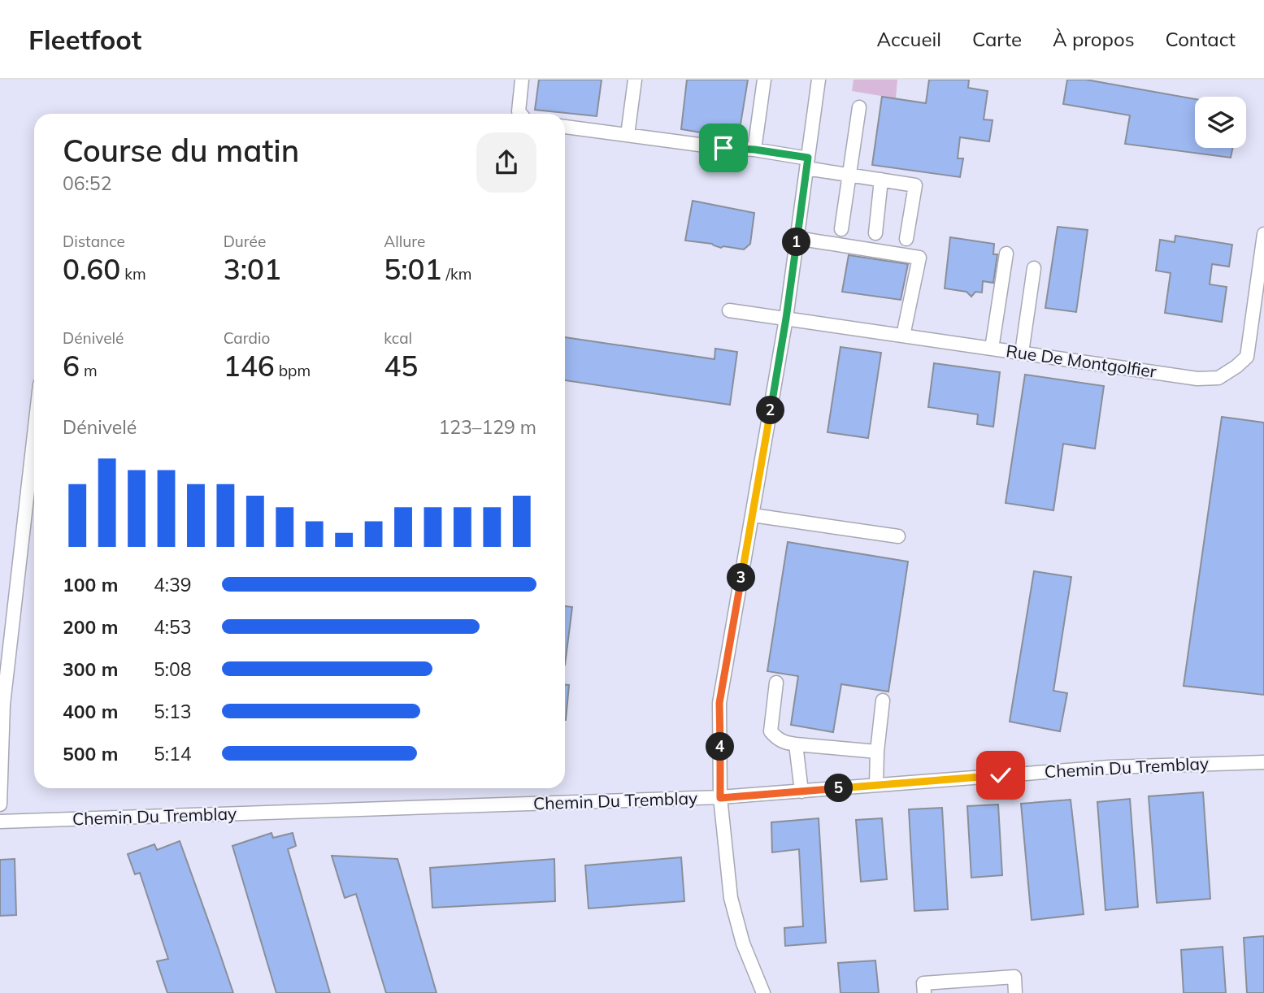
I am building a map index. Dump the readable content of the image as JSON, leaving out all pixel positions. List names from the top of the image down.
{
  "streets": {
    "street": ["Rue De Montgolfier", "Chemin Du Tremblay"]
  },
  "page": {
    "header": "Fleetfoot",
    "nav": [
      "Accueil",
      "Carte",
      "À propos",
      "Contact"
    ],
    "heading": ["Course du matin", "06:52"],
    "stats": [
      ["Distance", "0.60 km"],
      ["Durée", "3:01"],
      ["Allure", "5:01 /km"],
      ["Dénivelé", "6 m"],
      ["Cardio", "146 bpm"],
      ["kcal", "45"]
    ],
    "pins": [
      "1",
      "2",
      "3",
      "4",
      "5"
    ],
    "chart": ["Dénivelé", "123–129 m"],
    "list": [
      {
        "name": "100 m",
        "note": "4:39"
      },
      {
        "name": "200 m",
        "note": "4:53"
      },
      {
        "name": "300 m",
        "note": "5:08"
      },
      {
        "name": "400 m",
        "note": "5:13"
      },
      {
        "name": "500 m",
        "note": "5:14"
      }
    ]
  }
}
